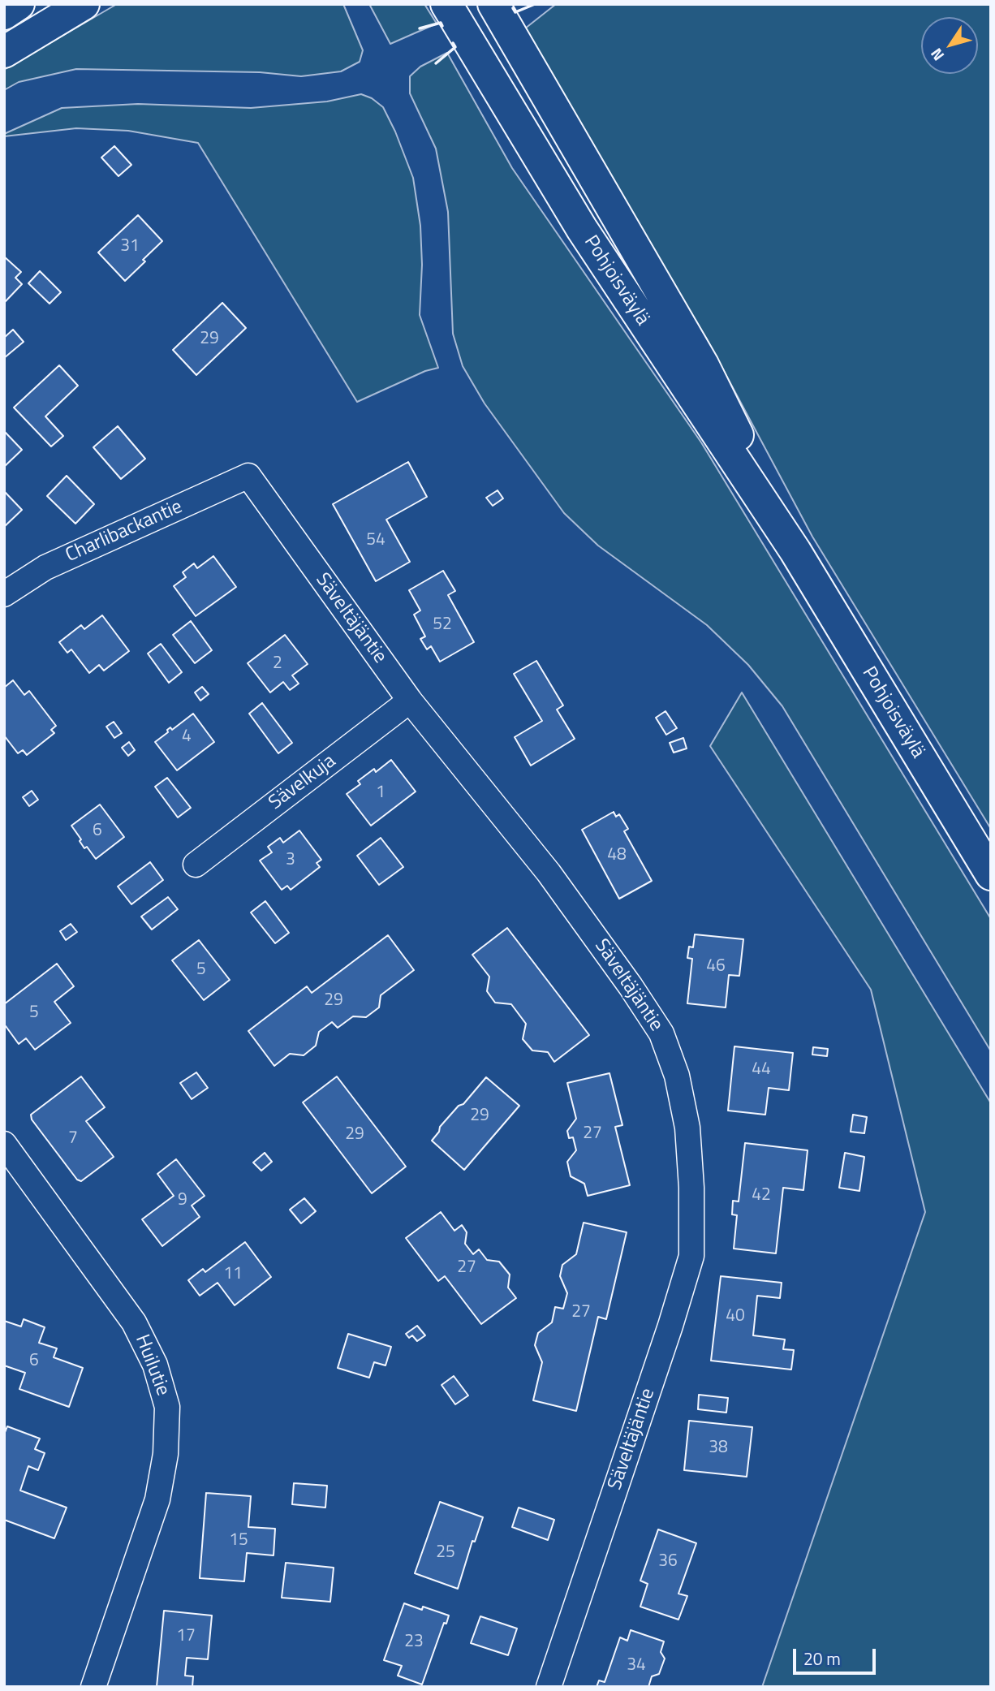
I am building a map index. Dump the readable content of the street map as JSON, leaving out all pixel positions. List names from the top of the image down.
{
  "streets": {
    "main road": ["Pohjoisväylä"],
    "street": [
      "Charlibackantie",
      "Säveltäjäntie",
      "Sävelkuja",
      "Huilutie"
    ]
  },
  "crossings": [
    ["Charlibackantie", "Säveltäjäntie"],
    ["Säveltäjäntie", "Sävelkuja"]
  ],
  "house_numbers": [
    "31",
    "29",
    "54",
    "52",
    "2",
    "4",
    "1",
    "6",
    "48",
    "3",
    "46",
    "5",
    "29",
    "5",
    "44",
    "29",
    "27",
    "29",
    "7",
    "42",
    "9",
    "27",
    "11",
    "27",
    "40",
    "6",
    "38",
    "15",
    "25",
    "36",
    "17",
    "23",
    "34"
  ],
  "scale_bar": "20 m",
  "north": "bottom left"
}
